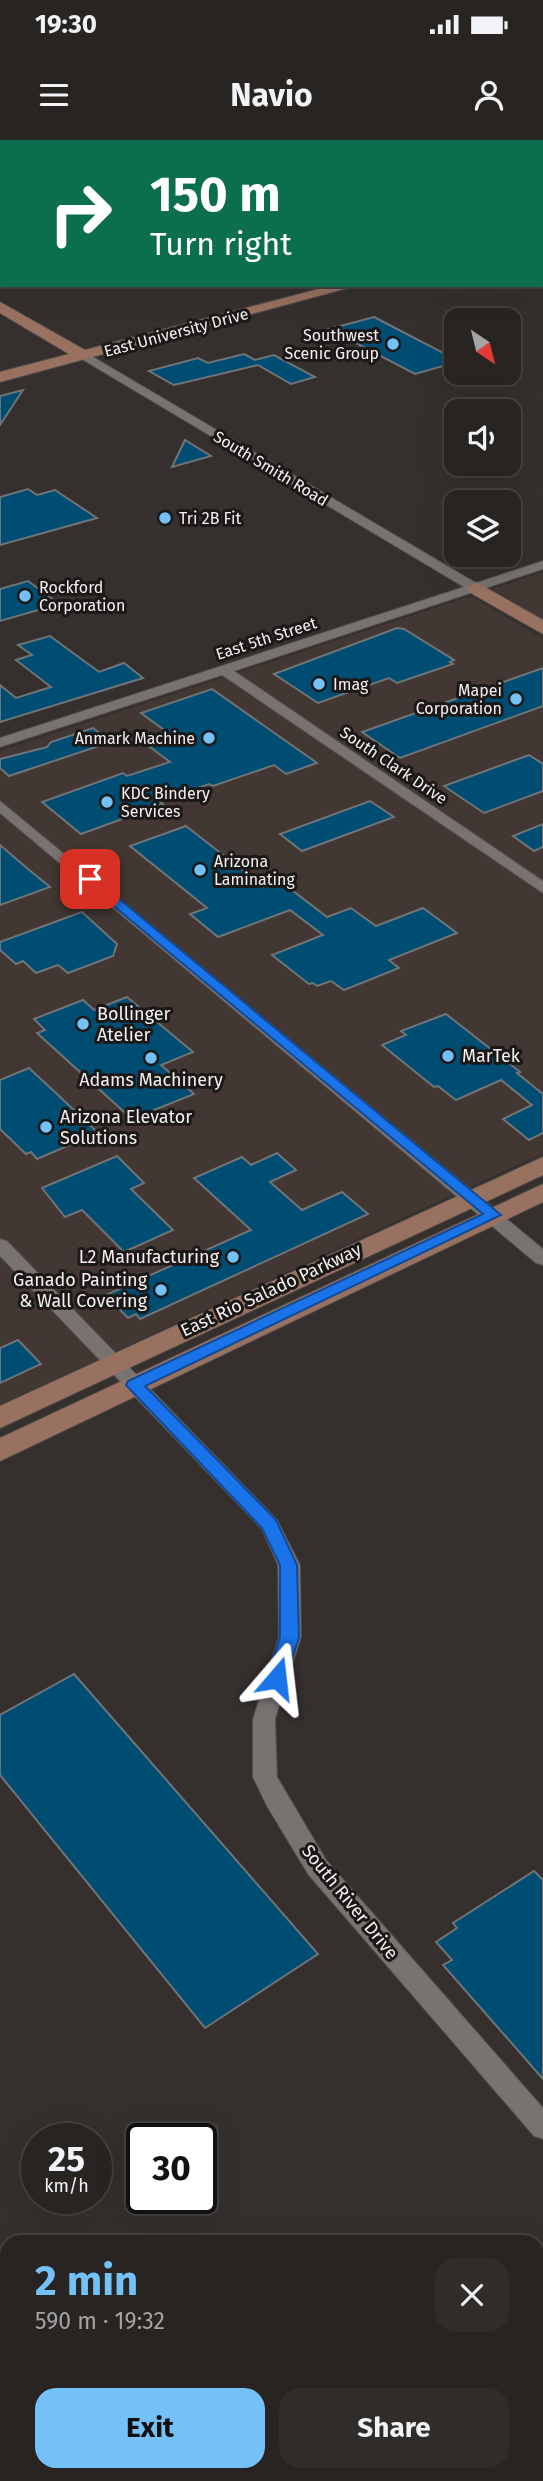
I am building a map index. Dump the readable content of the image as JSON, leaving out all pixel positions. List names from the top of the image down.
{
  "streets": {
    "main road": ["East University Drive", "South Smith Road", "East Rio Salado Parkway"],
    "street": ["East 5th Street", "South Clark Drive", "South River Drive"]
  },
  "crossings": [
    ["East University Drive", "South Smith Road"],
    ["South Smith Road", "East 5th Street"],
    ["East 5th Street", "South Clark Drive"],
    ["East Rio Salado Parkway", "South River Drive"]
  ],
  "places": [
    "Southwest Scenic Group",
    "Tri 2B Fit",
    "Rockford Corporation",
    "Imag",
    "Mapei Corporation",
    "Anmark Machine",
    "KDC Bindery Services",
    "Arizona Laminating",
    "Bollinger Atelier",
    "MarTek",
    "Adams Machinery",
    "Arizona Elevator Solutions",
    "L2 Manufacturing",
    "Ganado Painting & Wall Covering"
  ],
  "north": "bottom right",
  "page": {
    "status": "19:30",
    "header": "Navio",
    "turn": ["150 m", "Turn right"],
    "speed": "25 km/h",
    "limit": "30",
    "heading": ["2 min", "590 m · 19:32"],
    "buttons": ["Exit", "Share"]
  }
}
